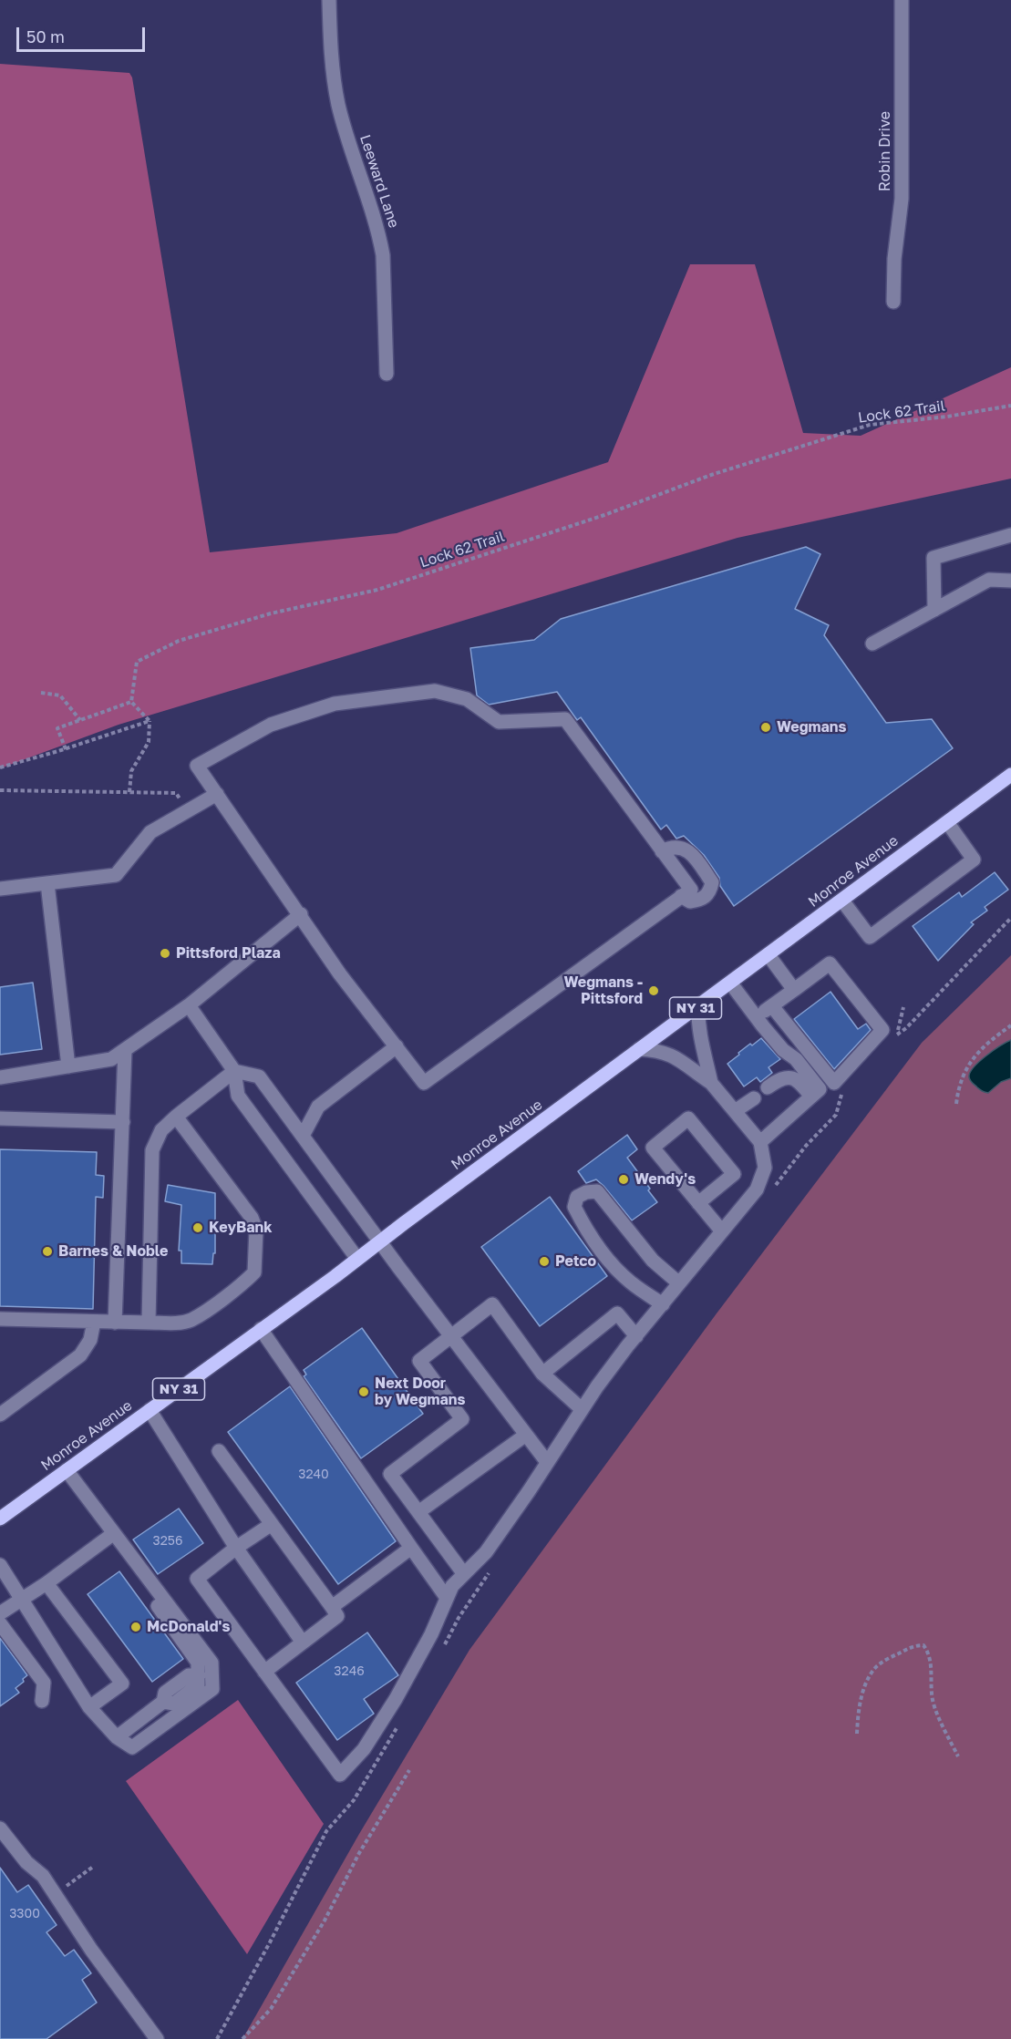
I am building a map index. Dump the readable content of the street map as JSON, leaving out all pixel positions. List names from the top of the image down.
{
  "streets": {
    "main road": ["Monroe Avenue", "NY 31"],
    "street": ["Robin Drive", "Leeward Lane"],
    "path": ["Lock 62 Trail"]
  },
  "places": [
    "Wegmans",
    "Pittsford Plaza",
    "Wegmans - Pittsford",
    "Wendy's",
    "KeyBank",
    "Barnes & Noble",
    "Petco",
    "Next Door by Wegmans",
    "McDonald's"
  ],
  "house_numbers": [
    "3240",
    "3256",
    "3246",
    "3300"
  ],
  "scale_bar": "50 m"
}
